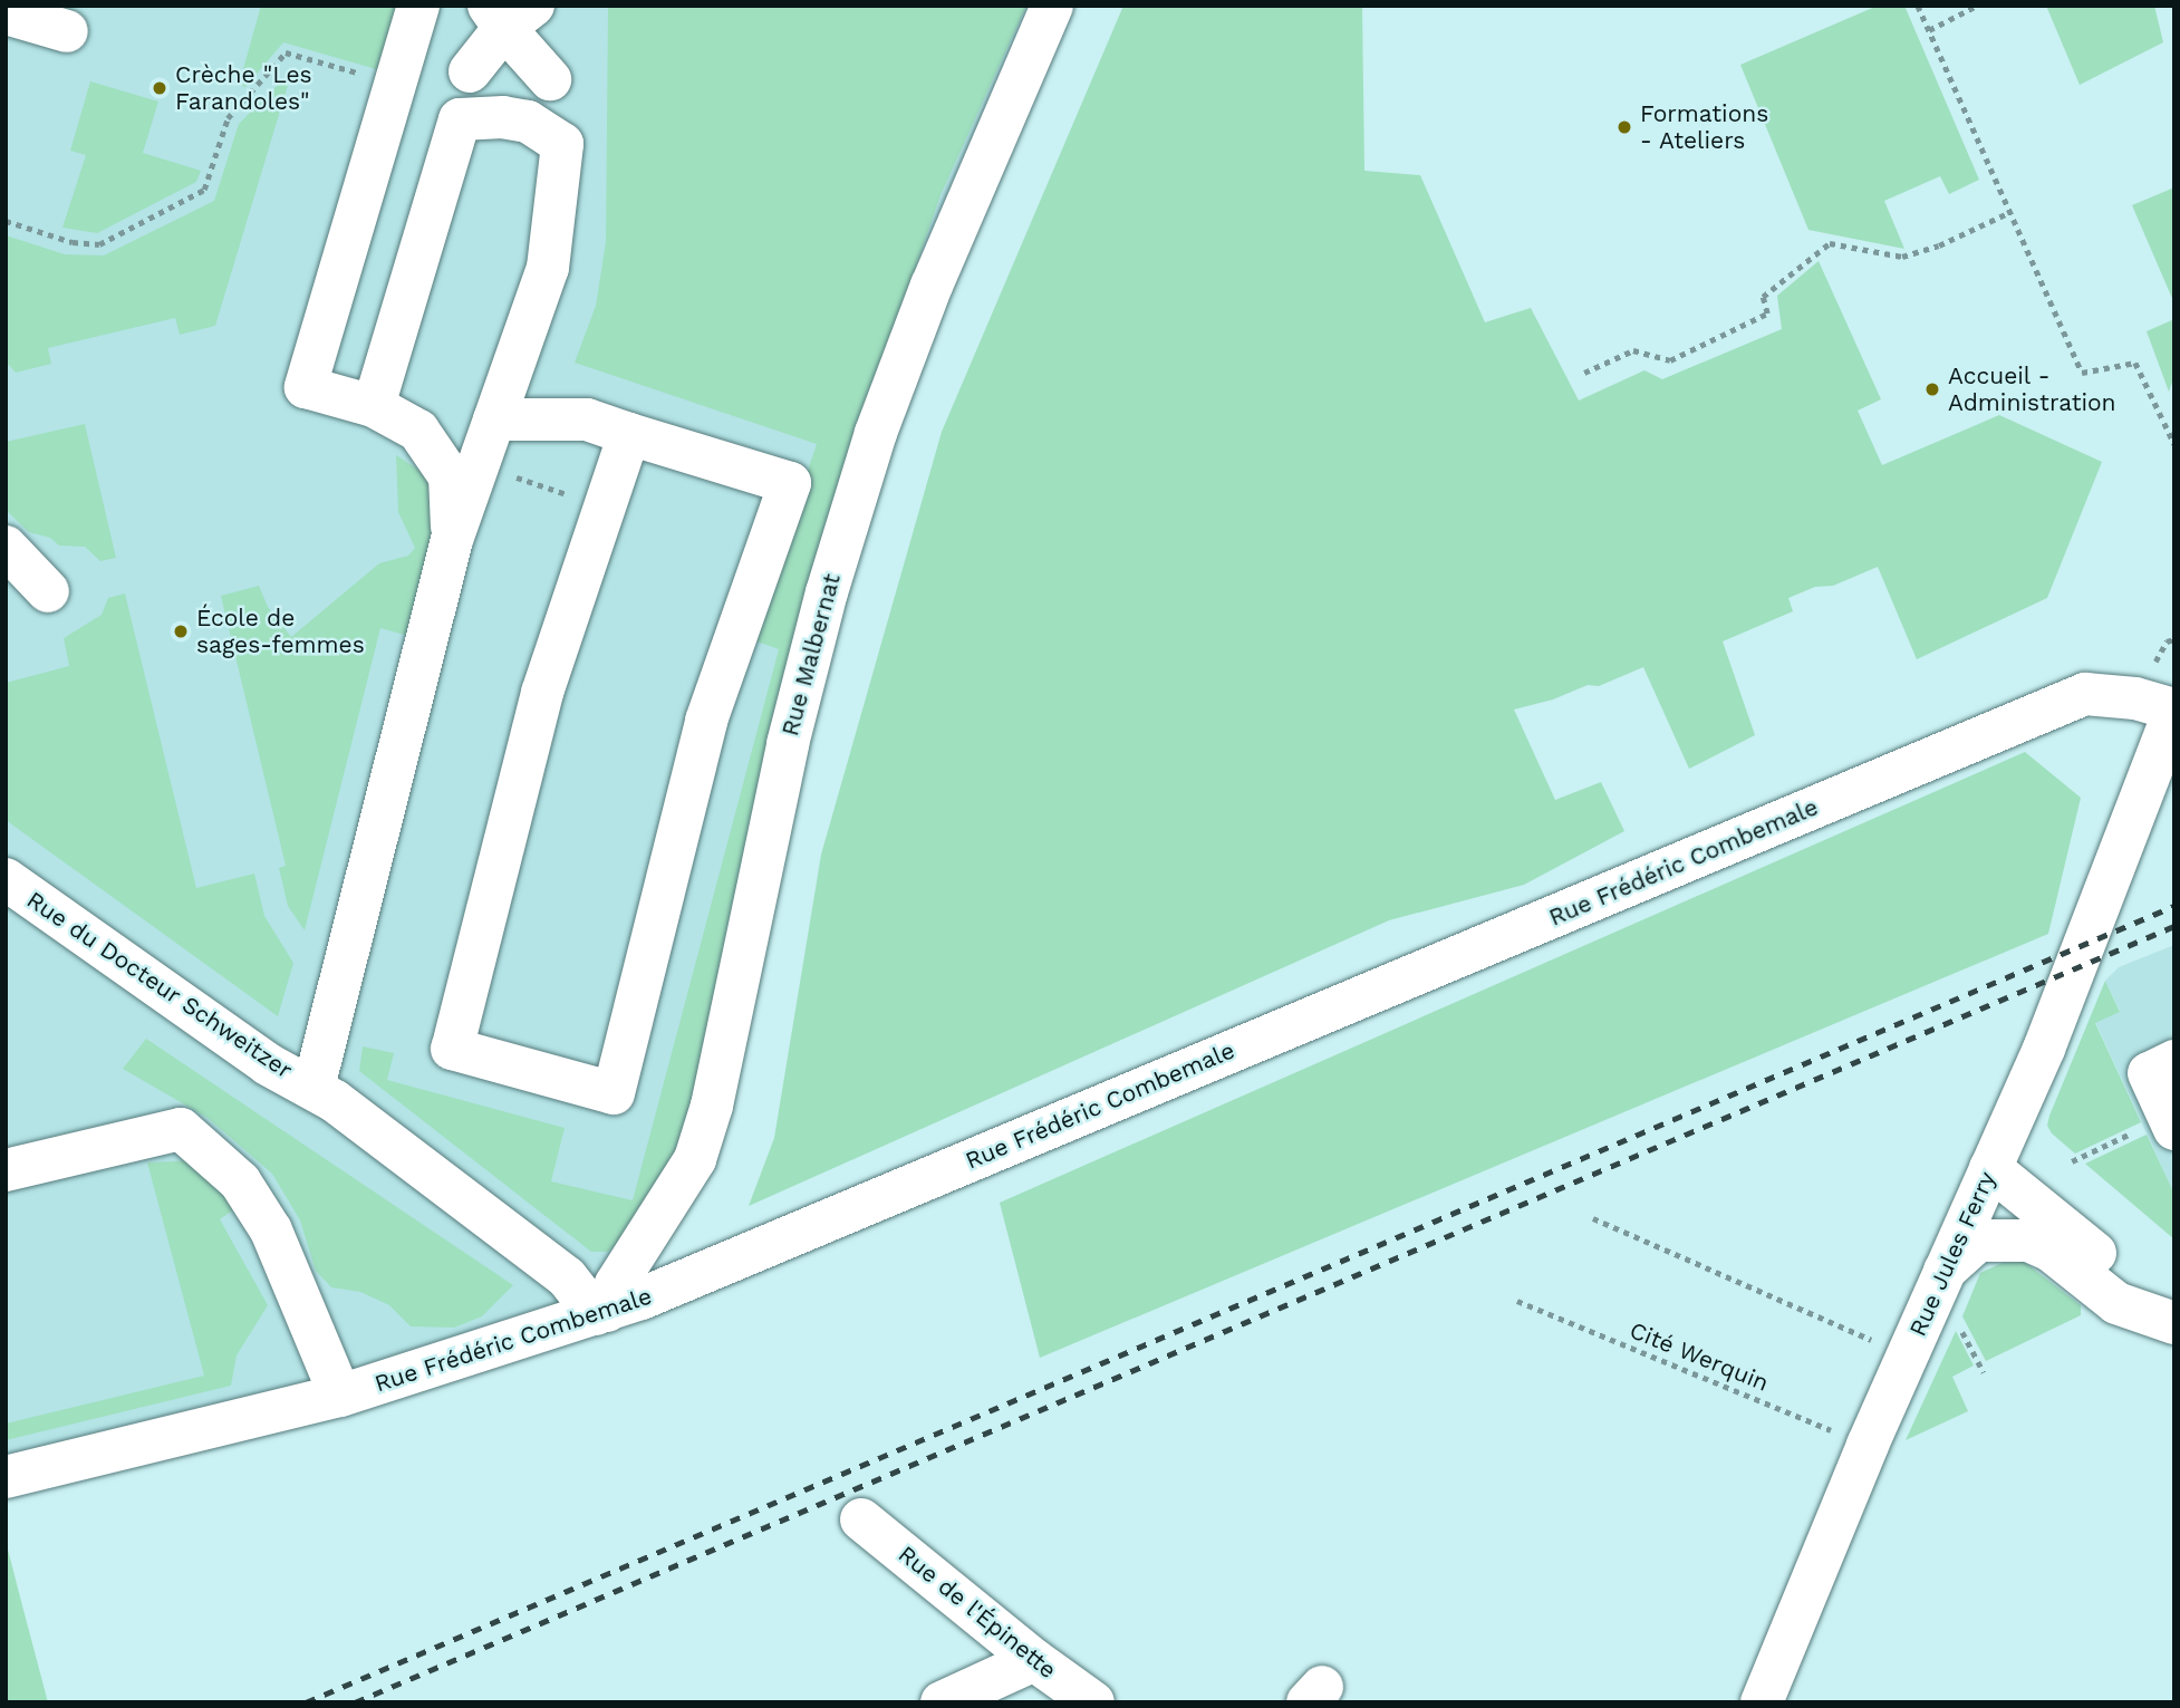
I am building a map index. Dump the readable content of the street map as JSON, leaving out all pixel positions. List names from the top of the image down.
{
  "streets": {
    "street": [
      "Rue Malbernat",
      "Rue Frédéric Combemale",
      "Rue du Docteur Schweitzer",
      "Rue Jules Ferry",
      "Rue de l'Épinette"
    ],
    "path": ["Cité Werquin"]
  },
  "crossings": [
    ["Rue Malbernat", "Rue Frédéric Combemale"],
    ["Rue Malbernat", "Rue du Docteur Schweitzer"],
    ["Rue Frédéric Combemale", "Rue du Docteur Schweitzer"],
    ["Rue Frédéric Combemale", "Rue Jules Ferry"],
    ["Rue Jules Ferry", "Cité Werquin"]
  ],
  "places": [
    "Crèche \"Les Farandoles\"",
    "Formations - Ateliers",
    "Accueil - Administration",
    "École de sages-femmes"
  ]
}
